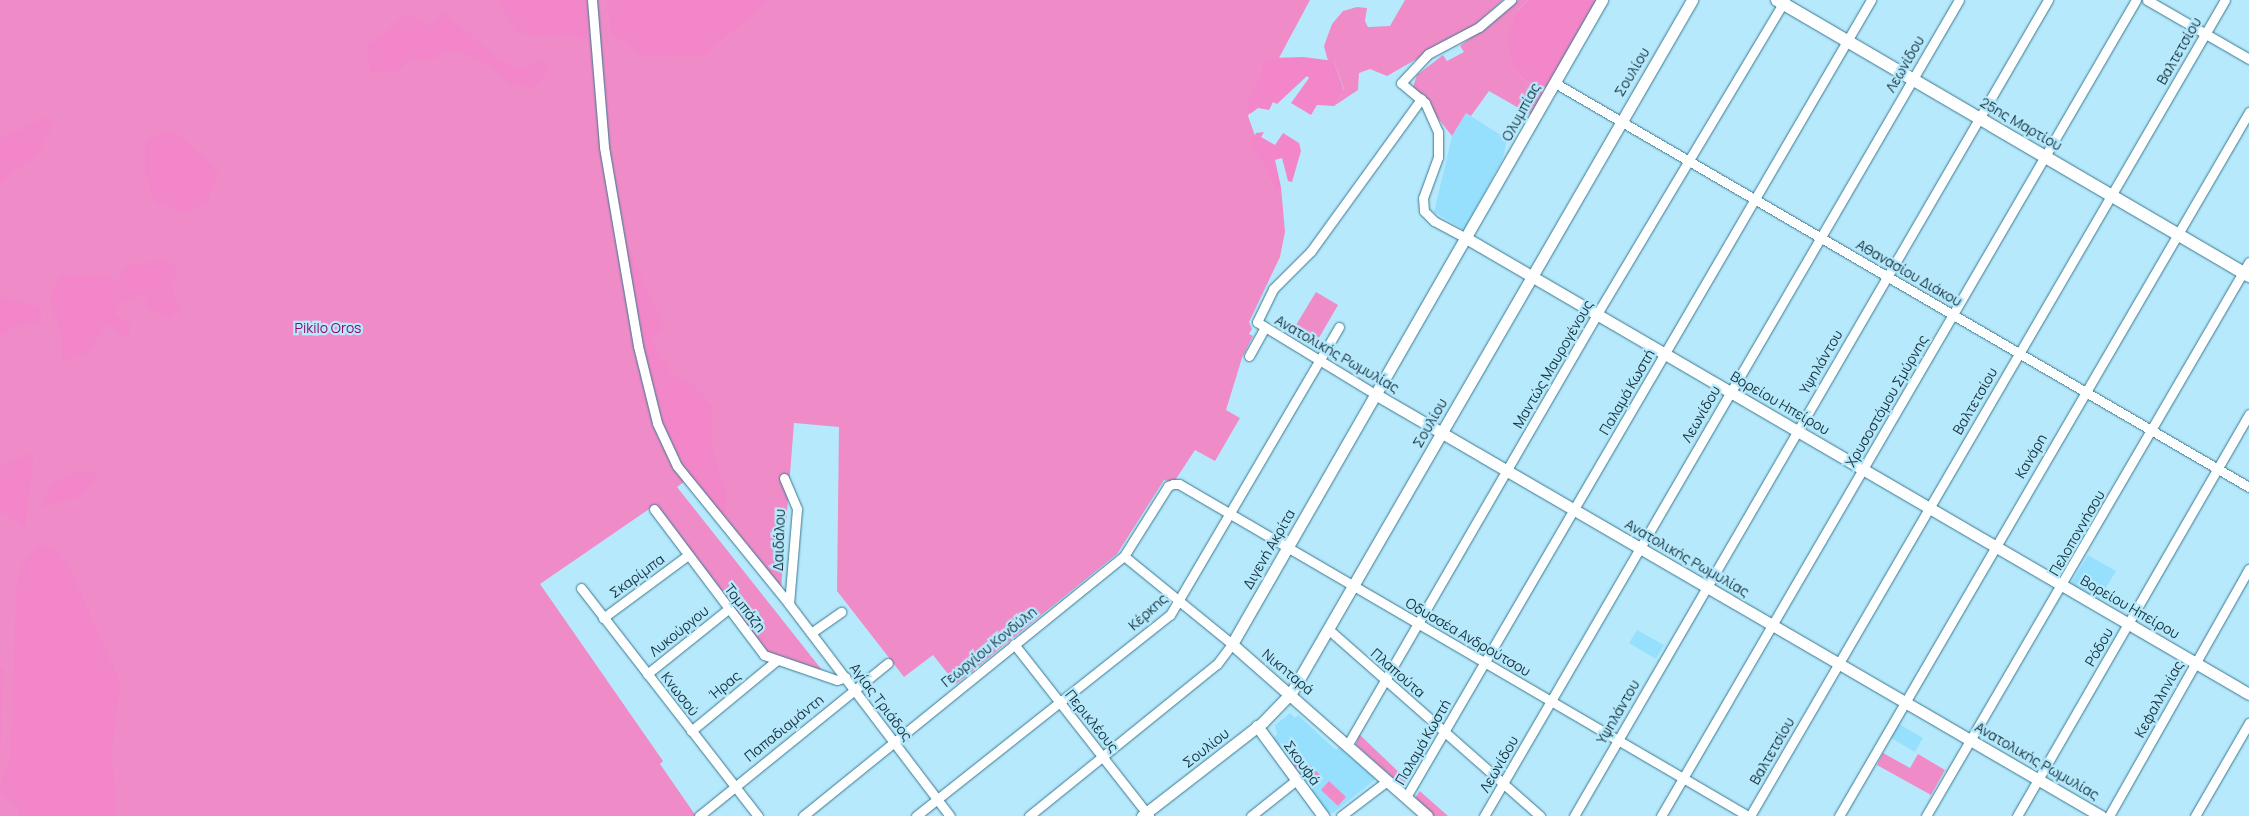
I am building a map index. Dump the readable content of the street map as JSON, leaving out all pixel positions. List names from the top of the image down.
{
  "streets": {
    "main road": ["25ης Μαρτίου"],
    "street": [
      "Βαλτετσίου",
      "Λεωνίδου",
      "Σουλίου",
      "Ολυμπίας",
      "Αθανασίου Διάκου",
      "Ανατολικής Ρωμυλίας",
      "Υψηλάντου",
      "Μαντώς Μαυρογένους",
      "Παλαμά Κωστή",
      "Χρυσοστόμου Σμύρνης",
      "Βορείου Ηπείρου",
      "Κανάρη",
      "Πελοποννήσου",
      "Δαιδάλου",
      "Διγενή Ακρίτα",
      "Σκαρίμπα",
      "Τομπάζη",
      "Κέρκης",
      "Λυκούργου",
      "Οδυσσέα Ανδρούτσου",
      "Γεωργίου Κονδύλη",
      "Ρόδου",
      "Νικηταρά",
      "Πλαπούτα",
      "Ήρας",
      "Κνωσού",
      "Κεφαλληνίας",
      "Αγίας Τριάδος",
      "Περικλέους",
      "Παπαδιαμάντη",
      "Σκουφά"
    ]
  },
  "crossings": [
    ["Βαλτετσίου", "25ης Μαρτίου"],
    ["Βαλτετσίου", "Αθανασίου Διάκου"],
    ["Βαλτετσίου", "Ανατολικής Ρωμυλίας"],
    ["Βαλτετσίου", "Βορείου Ηπείρου"],
    ["Βαλτετσίου", "Οδυσσέα Ανδρούτσου"],
    ["Λεωνίδου", "25ης Μαρτίου"],
    ["Λεωνίδου", "Αθανασίου Διάκου"],
    ["Λεωνίδου", "Ανατολικής Ρωμυλίας"],
    ["Λεωνίδου", "Βορείου Ηπείρου"],
    ["Λεωνίδου", "Οδυσσέα Ανδρούτσου"],
    ["Λεωνίδου", "Πλαπούτα"],
    ["Σουλίου", "Αθανασίου Διάκου"],
    ["Σουλίου", "Ανατολικής Ρωμυλίας"],
    ["Σουλίου", "Βορείου Ηπείρου"],
    ["Σουλίου", "Οδυσσέα Ανδρούτσου"],
    ["Σουλίου", "Νικηταρά"],
    ["Σουλίου", "Πλαπούτα"],
    ["Σουλίου", "Περικλέους"],
    ["Σουλίου", "Σκουφά"],
    ["Ολυμπίας", "Αθανασίου Διάκου"],
    ["Ολυμπίας", "Βορείου Ηπείρου"],
    ["Ολυμπίας", "Διγενή Ακρίτα"],
    ["25ης Μαρτίου", "Υψηλάντου"],
    ["25ης Μαρτίου", "Μαντώς Μαυρογένους"],
    ["25ης Μαρτίου", "Παλαμά Κωστή"],
    ["25ης Μαρτίου", "Χρυσοστόμου Σμύρνης"],
    ["25ης Μαρτίου", "Κανάρη"],
    ["25ης Μαρτίου", "Πελοποννήσου"],
    ["Αθανασίου Διάκου", "Υψηλάντου"],
    ["Αθανασίου Διάκου", "Μαντώς Μαυρογένους"],
    ["Αθανασίου Διάκου", "Παλαμά Κωστή"],
    ["Αθανασίου Διάκου", "Χρυσοστόμου Σμύρνης"],
    ["Αθανασίου Διάκου", "Κανάρη"],
    ["Αθανασίου Διάκου", "Πελοποννήσου"],
    ["Αθανασίου Διάκου", "Ρόδου"],
    ["Ανατολικής Ρωμυλίας", "Υψηλάντου"],
    ["Ανατολικής Ρωμυλίας", "Μαντώς Μαυρογένους"],
    ["Ανατολικής Ρωμυλίας", "Παλαμά Κωστή"],
    ["Ανατολικής Ρωμυλίας", "Χρυσοστόμου Σμύρνης"],
    ["Ανατολικής Ρωμυλίας", "Κανάρη"],
    ["Ανατολικής Ρωμυλίας", "Πελοποννήσου"],
    ["Ανατολικής Ρωμυλίας", "Διγενή Ακρίτα"],
    ["Ανατολικής Ρωμυλίας", "Κέρκης"],
    ["Ανατολικής Ρωμυλίας", "Ρόδου"],
    ["Υψηλάντου", "Βορείου Ηπείρου"],
    ["Υψηλάντου", "Οδυσσέα Ανδρούτσου"],
    ["Μαντώς Μαυρογένους", "Βορείου Ηπείρου"],
    ["Μαντώς Μαυρογένους", "Οδυσσέα Ανδρούτσου"],
    ["Μαντώς Μαυρογένους", "Νικηταρά"],
    ["Μαντώς Μαυρογένους", "Πλαπούτα"],
    ["Παλαμά Κωστή", "Βορείου Ηπείρου"],
    ["Παλαμά Κωστή", "Οδυσσέα Ανδρούτσου"],
    ["Παλαμά Κωστή", "Νικηταρά"],
    ["Παλαμά Κωστή", "Πλαπούτα"],
    ["Χρυσοστόμου Σμύρνης", "Βορείου Ηπείρου"],
    ["Χρυσοστόμου Σμύρνης", "Οδυσσέα Ανδρούτσου"],
    ["Βορείου Ηπείρου", "Κανάρη"],
    ["Βορείου Ηπείρου", "Πελοποννήσου"],
    ["Βορείου Ηπείρου", "Διγενή Ακρίτα"],
    ["Βορείου Ηπείρου", "Ρόδου"],
    ["Βορείου Ηπείρου", "Κεφαλληνίας"],
    ["Δαιδάλου", "Αγίας Τριάδος"],
    ["Διγενή Ακρίτα", "Οδυσσέα Ανδρούτσου"],
    ["Διγενή Ακρίτα", "Νικηταρά"],
    ["Διγενή Ακρίτα", "Περικλέους"],
    ["Σκαρίμπα", "Τομπάζη"],
    ["Σκαρίμπα", "Κνωσού"],
    ["Τομπάζη", "Λυκούργου"],
    ["Τομπάζη", "Ήρας"],
    ["Τομπάζη", "Αγίας Τριάδος"],
    ["Κέρκης", "Οδυσσέα Ανδρούτσου"],
    ["Κέρκης", "Νικηταρά"],
    ["Κέρκης", "Αγίας Τριάδος"],
    ["Κέρκης", "Περικλέους"],
    ["Λυκούργου", "Κνωσού"],
    ["Οδυσσέα Ανδρούτσου", "Γεωργίου Κονδύλη"],
    ["Γεωργίου Κονδύλη", "Νικηταρά"],
    ["Γεωργίου Κονδύλη", "Αγίας Τριάδος"],
    ["Γεωργίου Κονδύλη", "Περικλέους"],
    ["Ήρας", "Κνωσού"],
    ["Κνωσού", "Παπαδιαμάντη"],
    ["Αγίας Τριάδος", "Παπαδιαμάντη"]
  ],
  "parks": ["Pikilo Oros"]
}
